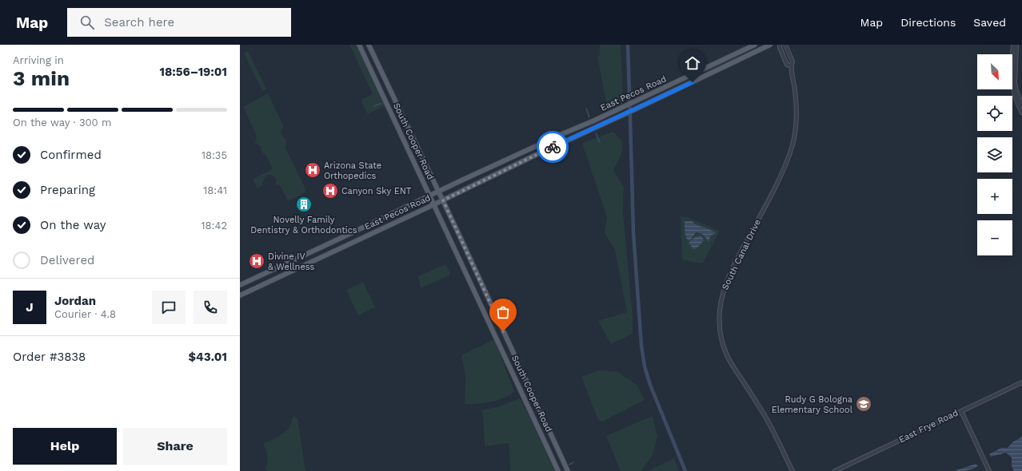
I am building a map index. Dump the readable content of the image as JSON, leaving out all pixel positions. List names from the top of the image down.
{
  "streets": {
    "main road": ["East Pecos Road", "South Cooper Road"],
    "street": ["South Canal Drive", "East Frye Road"]
  },
  "crossings": [
    ["East Pecos Road", "South Cooper Road"]
  ],
  "places": {
    "hospital": ["Arizona State Orthopedics", "Canyon Sky ENT", "Divine IV & Wellness"],
    "building": ["Novelly Family Dentistry & Orthodontics"],
    "school or university": ["Rudy G Bologna Elementary School"]
  },
  "north": "bottom right",
  "page": {
    "header": "Map",
    "search": "Search here",
    "nav": ["Map", "Directions", "Saved"],
    "heading": ["3 min", "Arriving in", "18:56–19:01"],
    "panel": [
      "Jordan",
      "Courier · 4.8",
      "Order #3838",
      "$43.01"
    ],
    "map_buttons": ["+", "−"],
    "bar": "On the way · 300 m",
    "list": [
      ["Confirmed", "18:35"],
      ["Preparing", "18:41"],
      ["On the way", "18:42"],
      "Delivered"
    ],
    "round": "J",
    "buttons": ["Help", "Share"]
  }
}
